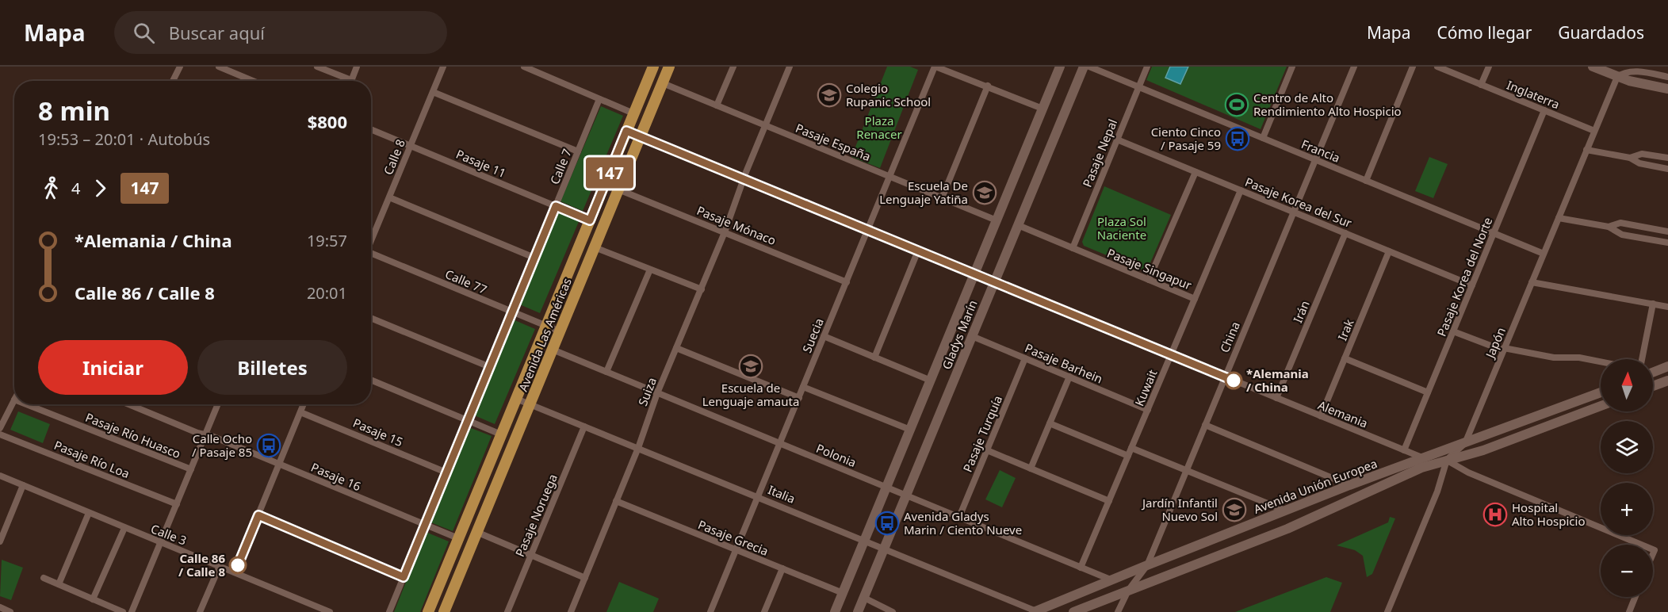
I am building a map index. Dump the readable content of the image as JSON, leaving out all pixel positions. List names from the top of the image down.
{
  "streets": {
    "main road": ["Avenida Las Américas"],
    "street": [
      "Inglaterra",
      "Pasaje España",
      "Francia",
      "Pasaje Nepal",
      "Calle 8",
      "Pasaje 11",
      "Calle 7",
      "Pasaje Korea del Sur",
      "Pasaje Mónaco",
      "Pasaje Singapur",
      "Pasaje Korea del Norte",
      "Calle 77",
      "Irán",
      "Irak",
      "Gladys Marín",
      "Suecia",
      "China",
      "Japón",
      "Pasaje Barhein",
      "Kuwait",
      "Suiza",
      "Alemania",
      "Pasaje 15",
      "Pasaje Turquía",
      "Pasaje Río Huasco",
      "Polonia",
      "Pasaje Río Loa",
      "Pasaje 16",
      "Avenida Unión Europea",
      "Italia",
      "Pasaje Noruega",
      "Calle 3",
      "Pasaje Grecia"
    ]
  },
  "crossings": [
    ["Inglaterra", "Pasaje Korea del Norte"],
    ["Inglaterra", "Japón"],
    ["Pasaje España", "Avenida Las Américas"],
    ["Pasaje España", "Gladys Marín"],
    ["Pasaje España", "Suecia"],
    ["Pasaje España", "Suiza"],
    ["Francia", "Pasaje Nepal"],
    ["Francia", "Pasaje Korea del Norte"],
    ["Francia", "China"],
    ["Francia", "Japón"],
    ["Pasaje Nepal", "Pasaje Korea del Sur"],
    ["Pasaje Nepal", "Pasaje Singapur"],
    ["Calle 8", "Pasaje 11"],
    ["Pasaje 11", "Calle 7"],
    ["Pasaje 11", "Avenida Las Américas"],
    ["Calle 7", "Calle 77"],
    ["Calle 7", "Pasaje 15"],
    ["Calle 7", "Pasaje 16"],
    ["Pasaje Korea del Sur", "Pasaje Korea del Norte"],
    ["Pasaje Korea del Sur", "Irán"],
    ["Pasaje Korea del Sur", "Irak"],
    ["Pasaje Korea del Sur", "China"],
    ["Pasaje Korea del Sur", "Kuwait"],
    ["Pasaje Mónaco", "Avenida Las Américas"],
    ["Pasaje Mónaco", "Suecia"],
    ["Pasaje Mónaco", "Suiza"],
    ["Pasaje Singapur", "Gladys Marín"],
    ["Pasaje Singapur", "Kuwait"],
    ["Pasaje Korea del Norte", "Alemania"],
    ["Calle 77", "Avenida Las Américas"],
    ["Irán", "Alemania"],
    ["Irak", "Alemania"],
    ["Avenida Las Américas", "Alemania"],
    ["Avenida Las Américas", "Polonia"],
    ["Avenida Las Américas", "Pasaje 16"],
    ["Avenida Las Américas", "Italia"],
    ["Gladys Marín", "Pasaje Barhein"],
    ["Gladys Marín", "Alemania"],
    ["Gladys Marín", "Polonia"],
    ["Gladys Marín", "Italia"],
    ["Gladys Marín", "Pasaje Grecia"],
    ["Suecia", "Alemania"],
    ["Suecia", "Polonia"],
    ["Suecia", "Italia"],
    ["Suecia", "Pasaje Grecia"],
    ["China", "Alemania"],
    ["China", "Avenida Unión Europea"],
    ["Japón", "Alemania"],
    ["Japón", "Avenida Unión Europea"],
    ["Pasaje Barhein", "Kuwait"],
    ["Pasaje Barhein", "Pasaje Turquía"],
    ["Kuwait", "Alemania"],
    ["Kuwait", "Polonia"],
    ["Suiza", "Alemania"],
    ["Suiza", "Polonia"],
    ["Suiza", "Italia"],
    ["Suiza", "Pasaje Grecia"],
    ["Alemania", "Avenida Unión Europea"],
    ["Pasaje Turquía", "Polonia"],
    ["Polonia", "Avenida Unión Europea"],
    ["Avenida Unión Europea", "Italia"],
    ["Italia", "Pasaje Noruega"]
  ],
  "parks": ["Plaza Renacer", "Plaza Sol Naciente"],
  "places": {
    "school or university": [
      "Colegio Rupanic School",
      "Escuela De Lenguaje Yatiña",
      "Escuela de Lenguaje amauta",
      "Jardín Infantil Nuevo Sol"
    ],
    "sports": ["Centro de Alto Rendimiento Alto Hospicio"],
    "bus stop": ["Ciento Cinco / Pasaje 59", "Calle Ocho / Pasaje 85", "Avenida Gladys Marin / Ciento Nueve"],
    "other": ["*Alemania / China", "Calle 86 / Calle 8"],
    "hospital": ["Hospital Alto Hospicio"]
  },
  "lines": ["bus line 147"],
  "north": "top",
  "page": {
    "header": "Mapa",
    "search": "Buscar aquí",
    "nav": ["Mapa", "Cómo llegar", "Guardados"],
    "on_map": "147",
    "heading": ["8 min", "19:53 – 20:01 · Autobús", "$800"],
    "legs": ["4", "147"],
    "list": [
      {
        "name": "*Alemania / China",
        "value": "19:57"
      },
      {
        "name": "Calle 86 / Calle 8",
        "value": "20:01"
      }
    ],
    "buttons": ["Iniciar", "Billetes"],
    "map_buttons": ["+", "−"]
  }
}
